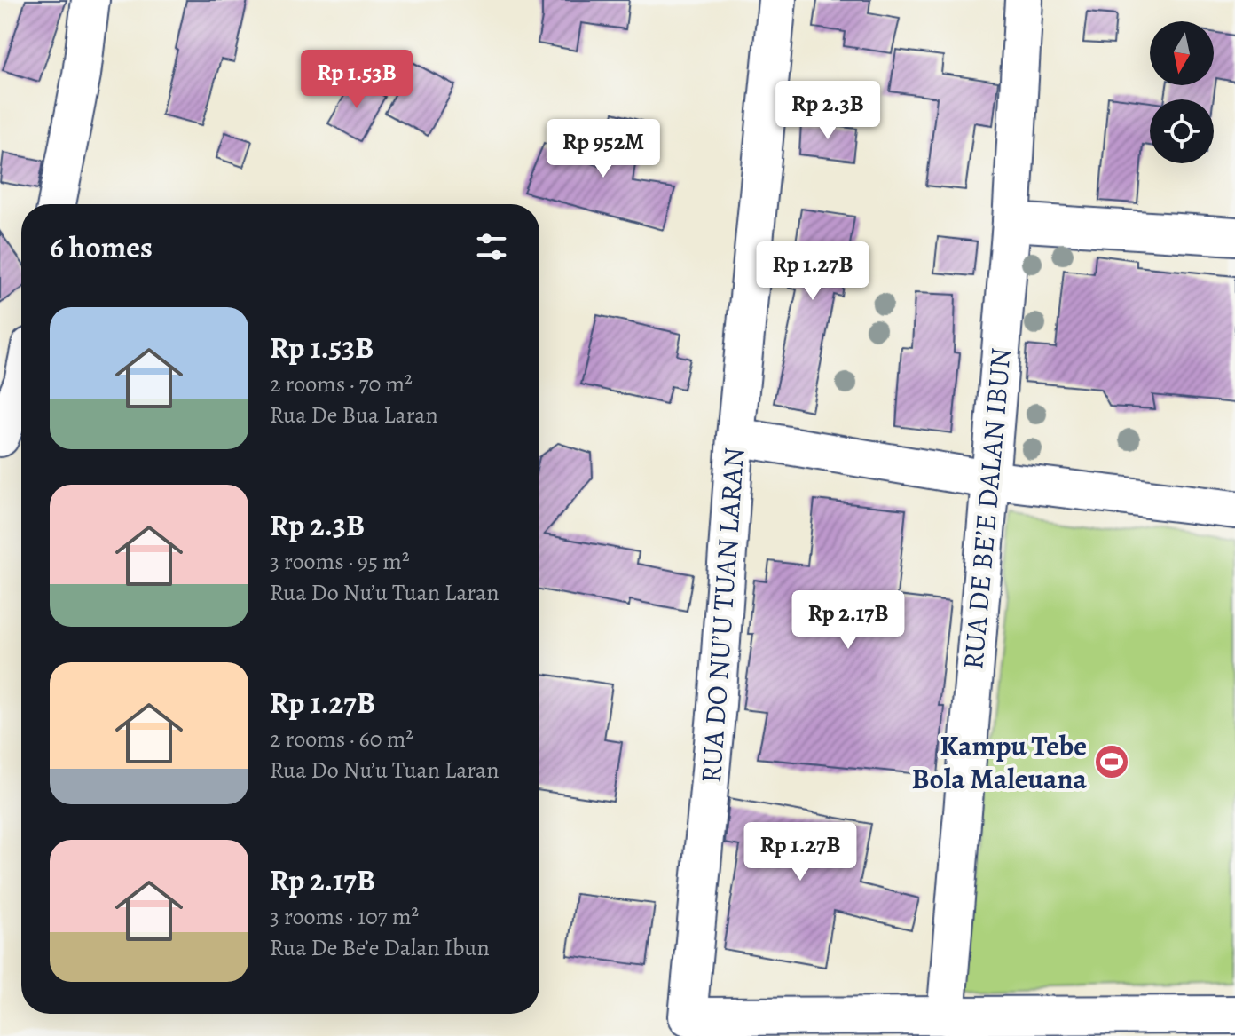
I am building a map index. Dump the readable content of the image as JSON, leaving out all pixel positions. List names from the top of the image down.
{
  "streets": {
    "street": ["RUA DE BE’E DALAN IBUN", "RUA DO NU’U TUAN LARAN"]
  },
  "crossings": [
    ["RUA DE BE’E DALAN IBUN", "RUA DO NU’U TUAN LARAN"]
  ],
  "places": {
    "sports": ["Kampu Tebe Bola Maleuana"]
  },
  "north": "bottom",
  "page": {
    "price": [
      "Rp 1.53B",
      "Rp 2.3B",
      "Rp 952M",
      "Rp 1.27B",
      "Rp 2.17B",
      "Rp 1.27B"
    ],
    "heading": "6 homes",
    "list": [
      {
        "name": "Rp 1.53B",
        "note": "2 rooms · 70 m² · Rua De Bua Laran"
      },
      {
        "name": "Rp 2.3B",
        "note": "3 rooms · 95 m² · Rua Do Nu’u Tuan Laran"
      },
      {
        "name": "Rp 1.27B",
        "note": "2 rooms · 60 m² · Rua Do Nu’u Tuan Laran"
      },
      {
        "name": "Rp 2.17B",
        "note": "3 rooms · 107 m² · Rua De Be’e Dalan Ibun"
      }
    ]
  }
}
